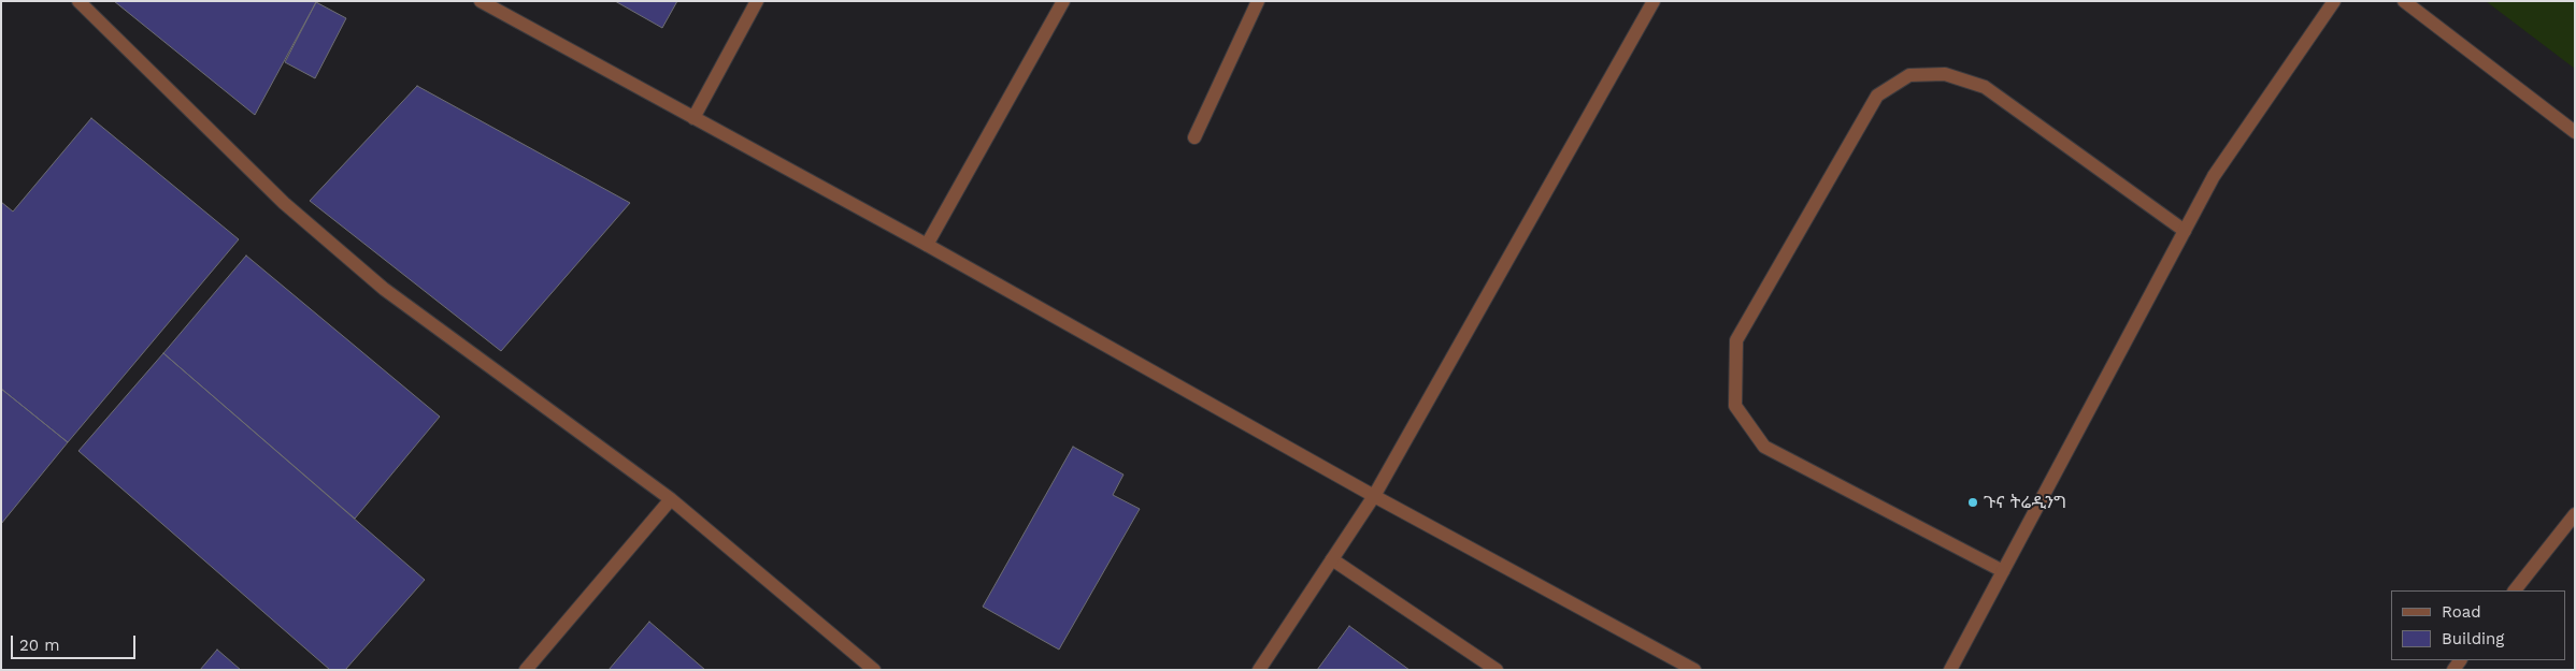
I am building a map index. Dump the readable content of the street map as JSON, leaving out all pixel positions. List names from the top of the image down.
{
  "places": ["ጉና ትሬዲንግ"],
  "legend": ["Road", "Building"],
  "scale_bar": "20 m"
}
